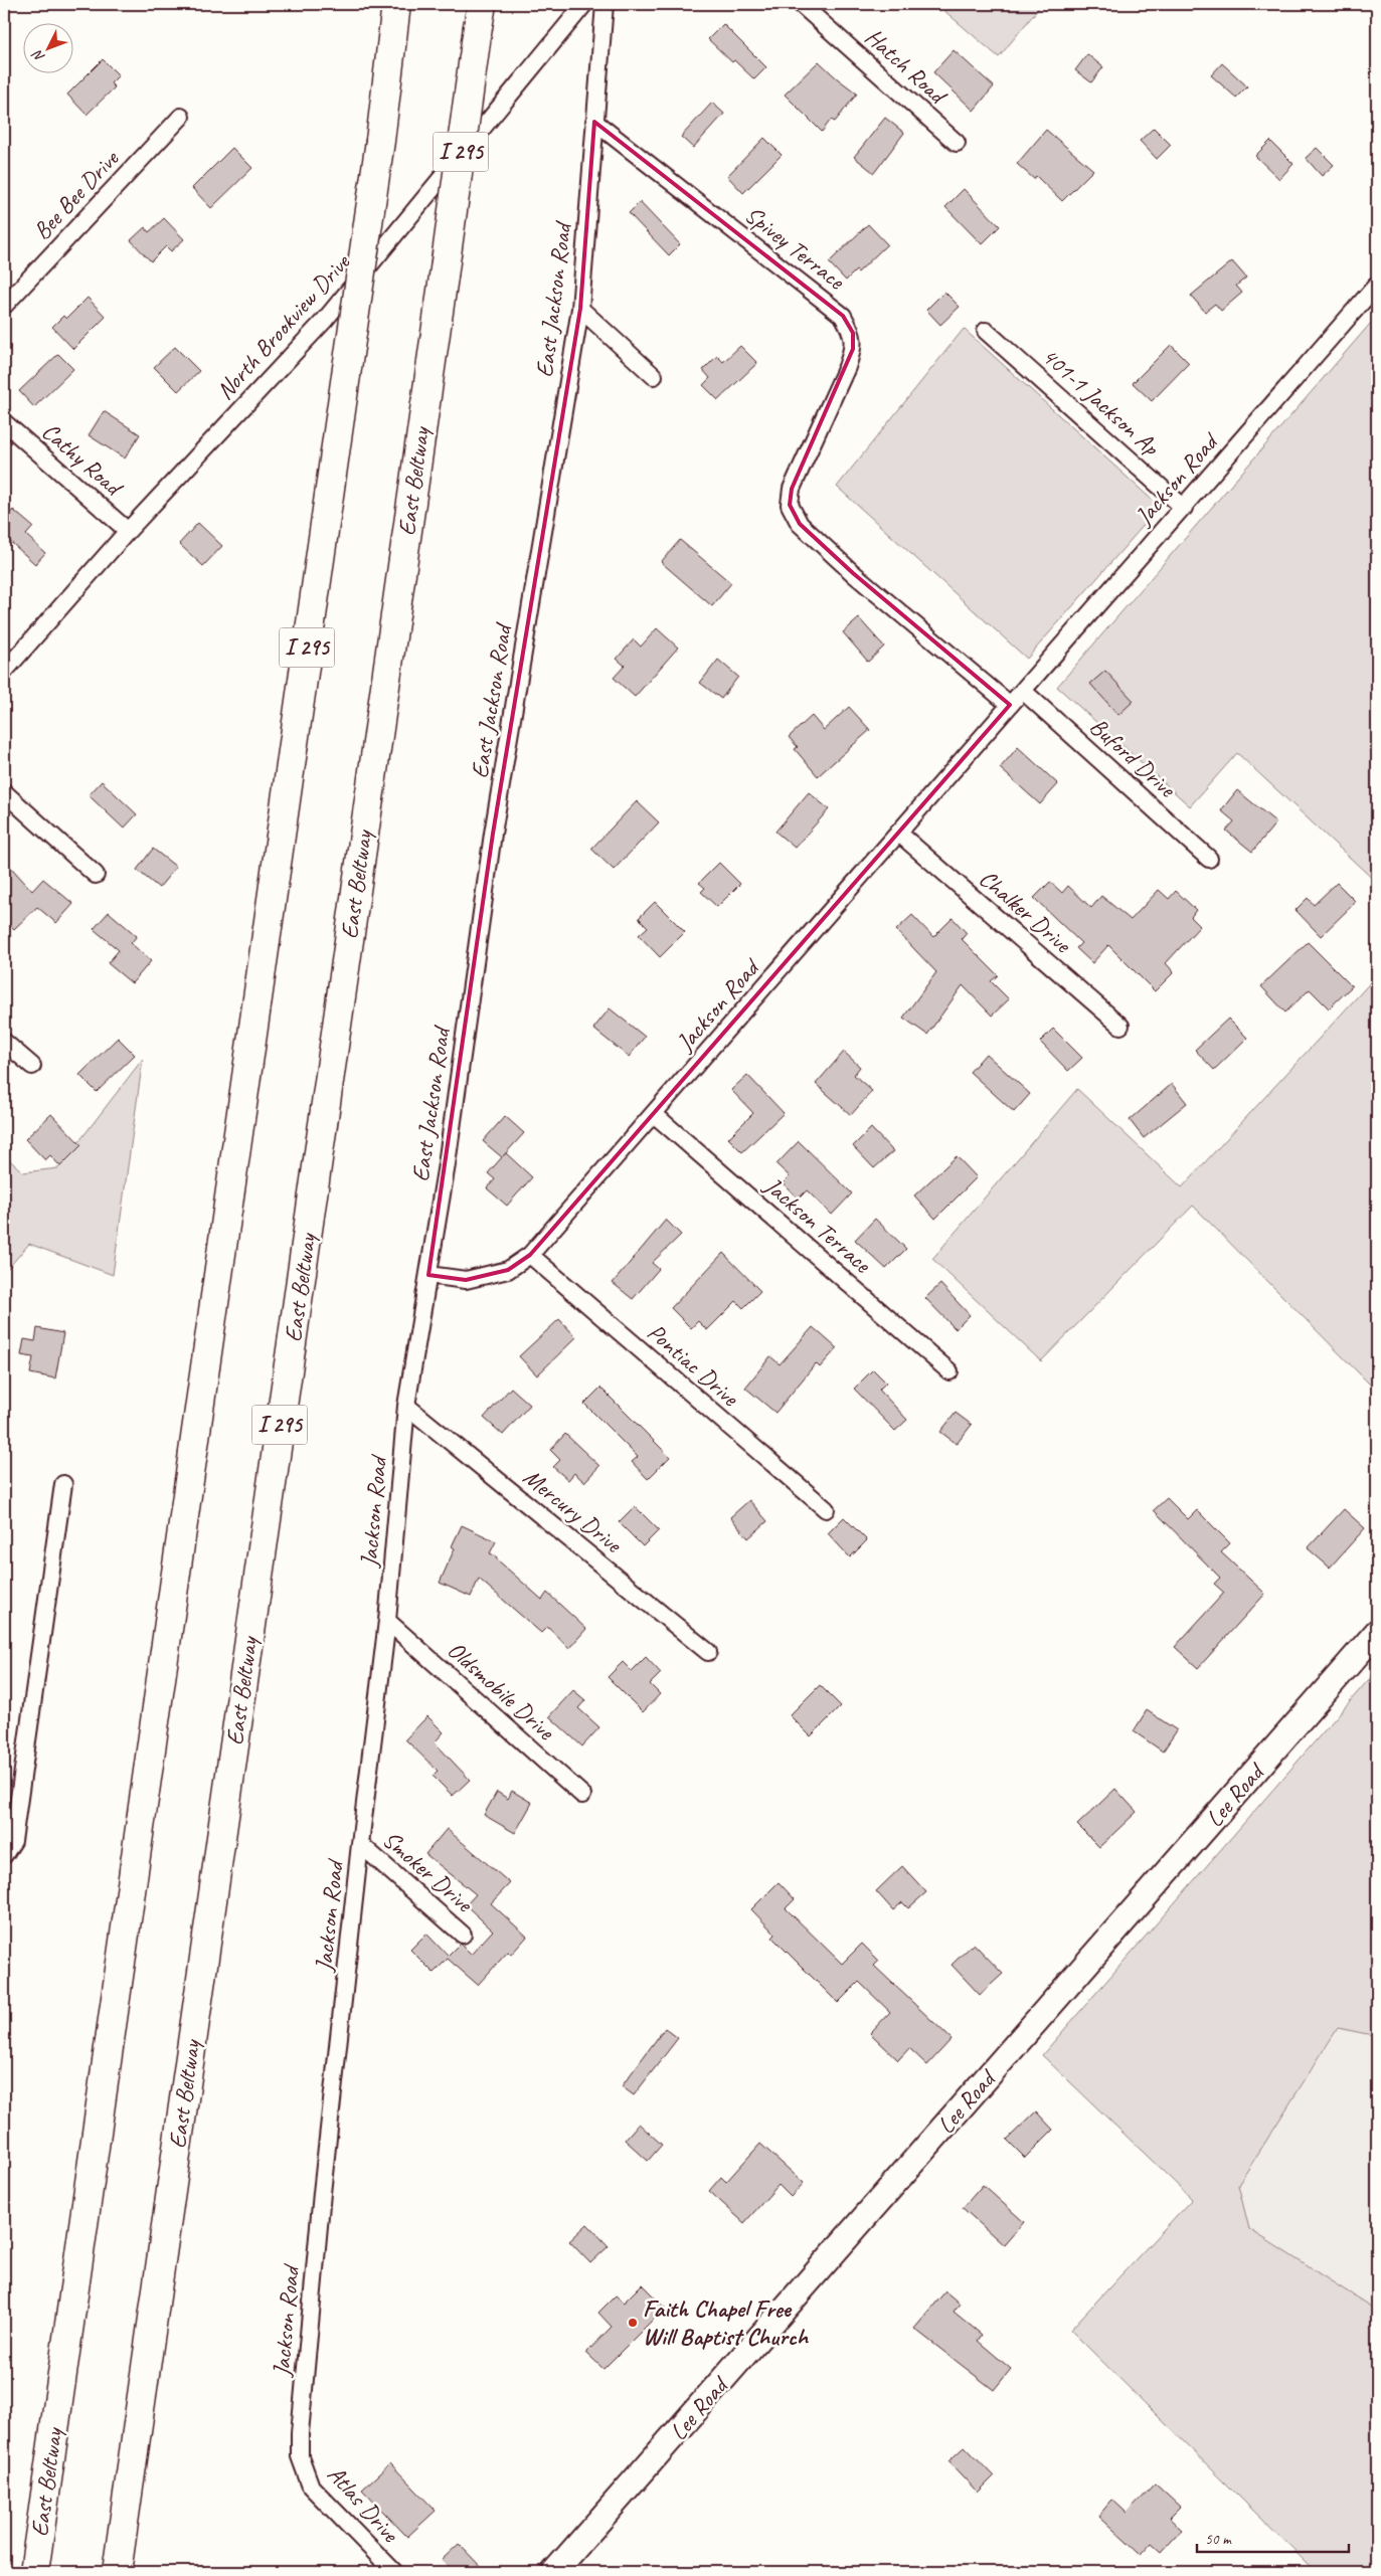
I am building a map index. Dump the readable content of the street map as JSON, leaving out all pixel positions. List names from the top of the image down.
{
  "streets": {
    "highway": ["I 295", "East Beltway"],
    "street": [
      "Hatch Road",
      "Bee Bee Drive",
      "Spivey Terrace",
      "East Jackson Road",
      "North Brookview Drive",
      "401-1 Jackson Ap",
      "Cathy Road",
      "Jackson Road",
      "Buford Drive",
      "Chalker Drive",
      "Jackson Terrace",
      "Pontiac Drive",
      "Mercury Drive",
      "Oldsmobile Drive",
      "Lee Road",
      "Smoker Drive",
      "Atlas Drive"
    ]
  },
  "crossings": [
    ["Spivey Terrace", "East Jackson Road"],
    ["Spivey Terrace", "Jackson Road"],
    ["East Jackson Road", "Jackson Road"],
    ["East Jackson Road", "Mercury Drive"],
    ["North Brookview Drive", "Cathy Road"],
    ["401-1 Jackson Ap", "Jackson Road"],
    ["Jackson Road", "Buford Drive"],
    ["Jackson Road", "Chalker Drive"],
    ["Jackson Road", "Jackson Terrace"],
    ["Jackson Road", "Pontiac Drive"],
    ["Jackson Road", "Mercury Drive"],
    ["Jackson Road", "Oldsmobile Drive"],
    ["Jackson Road", "Smoker Drive"],
    ["Jackson Road", "Atlas Drive"]
  ],
  "places": ["Faith Chapel Free Will Baptist Church"],
  "scale_bar": "50 m",
  "north": "bottom left"
}
